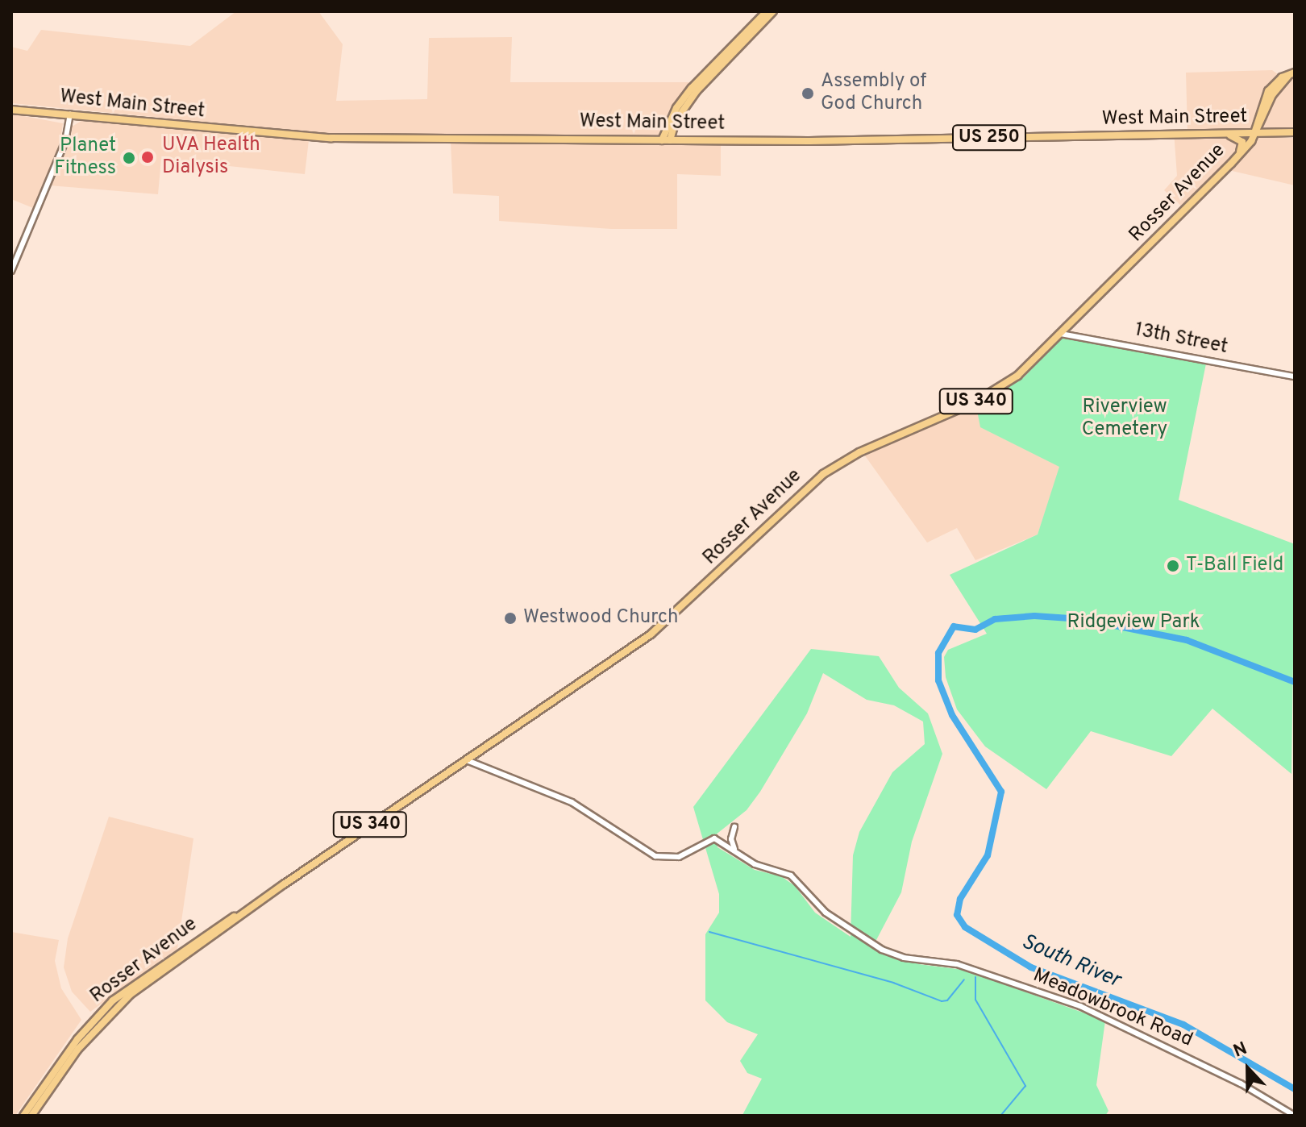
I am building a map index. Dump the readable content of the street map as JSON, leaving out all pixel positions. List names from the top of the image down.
{
  "streets": {
    "main road": [
      "West Main Street",
      "US 250",
      "Rosser Avenue",
      "US 340"
    ],
    "street": ["13th Street", "Meadowbrook Road"]
  },
  "crossings": [
    ["West Main Street", "Rosser Avenue"],
    ["Rosser Avenue", "13th Street"],
    ["Rosser Avenue", "Meadowbrook Road"]
  ],
  "water": ["South River"],
  "parks": ["Riverview Cemetery", "Ridgeview Park"],
  "places": [
    "Assembly of God Church",
    "UVA Health Dialysis",
    "Planet Fitness",
    "T-Ball Field",
    "Westwood Church"
  ],
  "north": "top"
}
